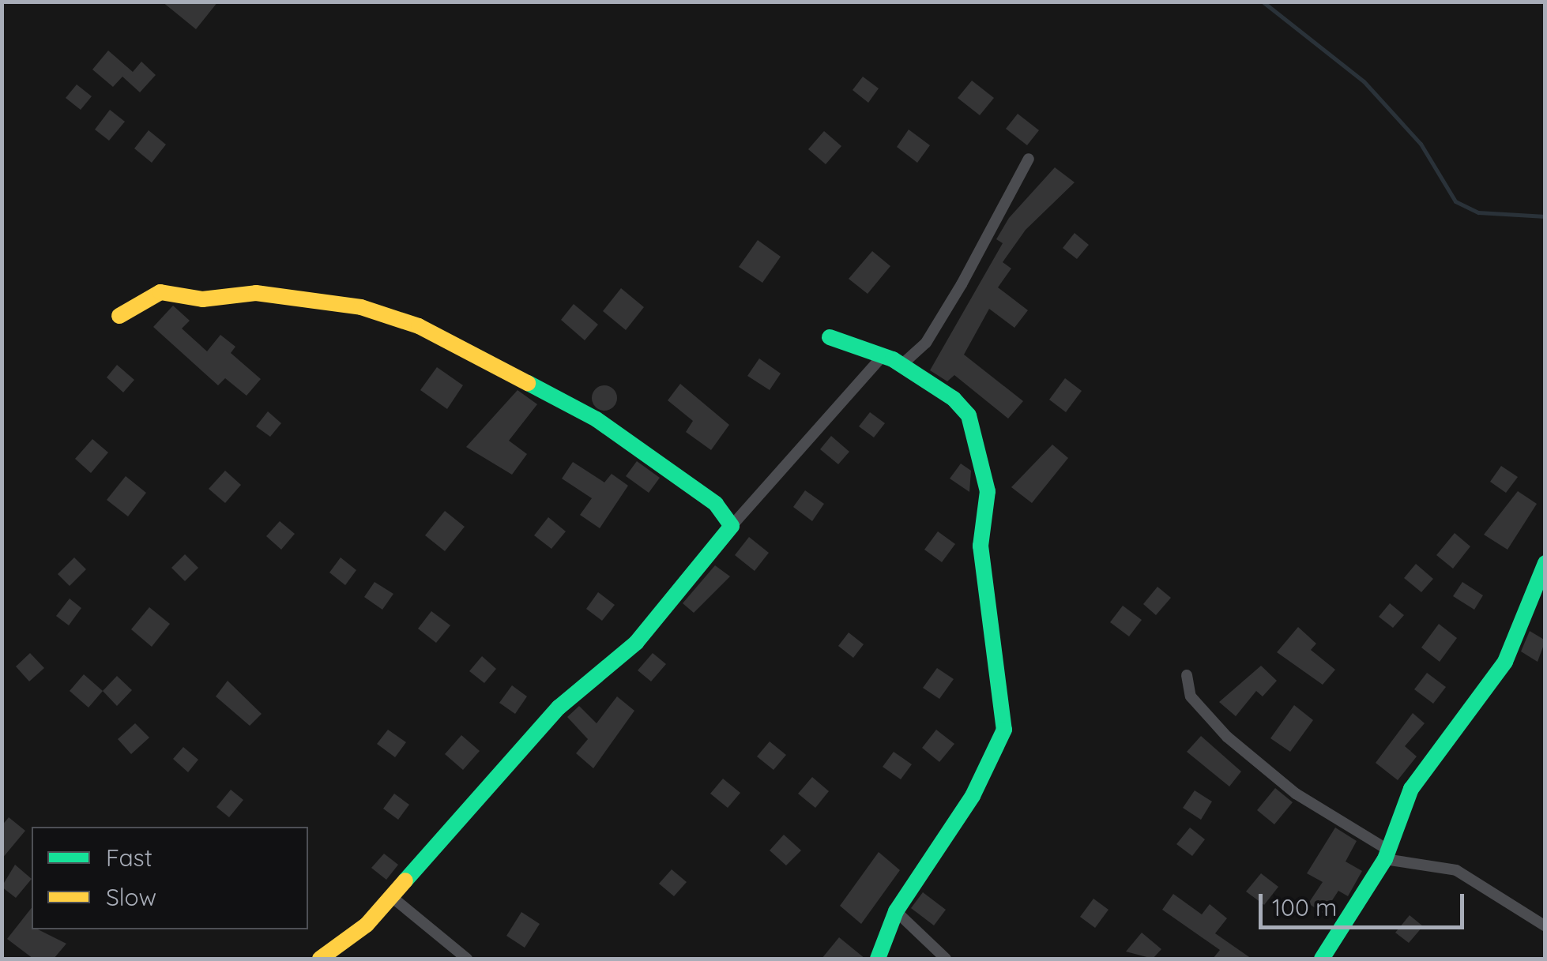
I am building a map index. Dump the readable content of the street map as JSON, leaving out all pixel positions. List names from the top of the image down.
{
  "legend": ["Fast", "Slow"],
  "scale_bar": "100 m"
}
